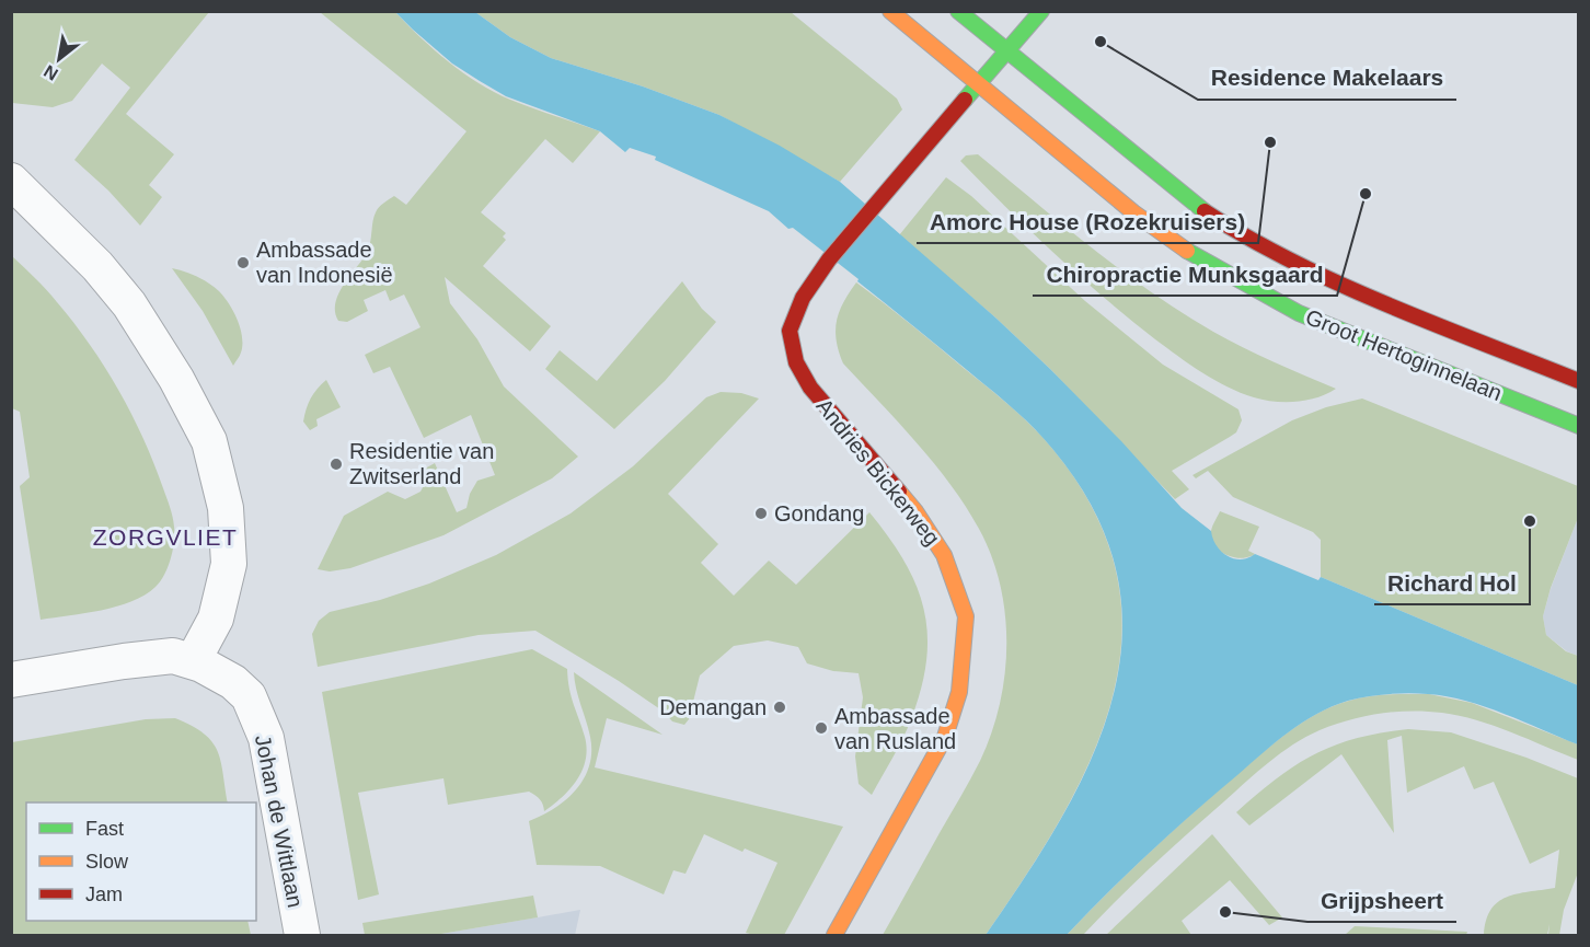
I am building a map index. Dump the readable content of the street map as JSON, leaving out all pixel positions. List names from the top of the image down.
{
  "streets": {
    "main road": ["Groot Hertoginnelaan", "Andries Bickerweg"],
    "street": ["Johan de Wittlaan"]
  },
  "crossings": [
    ["Groot Hertoginnelaan", "Andries Bickerweg"]
  ],
  "districts": ["ZORGVLIET"],
  "places": [
    "Residence Makelaars",
    "Amorc House (Rozekruisers)",
    "Chiropractie Munksgaard",
    "Ambassade van Indonesië",
    "Residentie van Zwitserland",
    "Gondang",
    "Richard Hol",
    "Demangan",
    "Ambassade van Rusland",
    "Grijpsheert"
  ],
  "legend": ["Fast", "Slow", "Jam"],
  "north": "bottom left"
}
